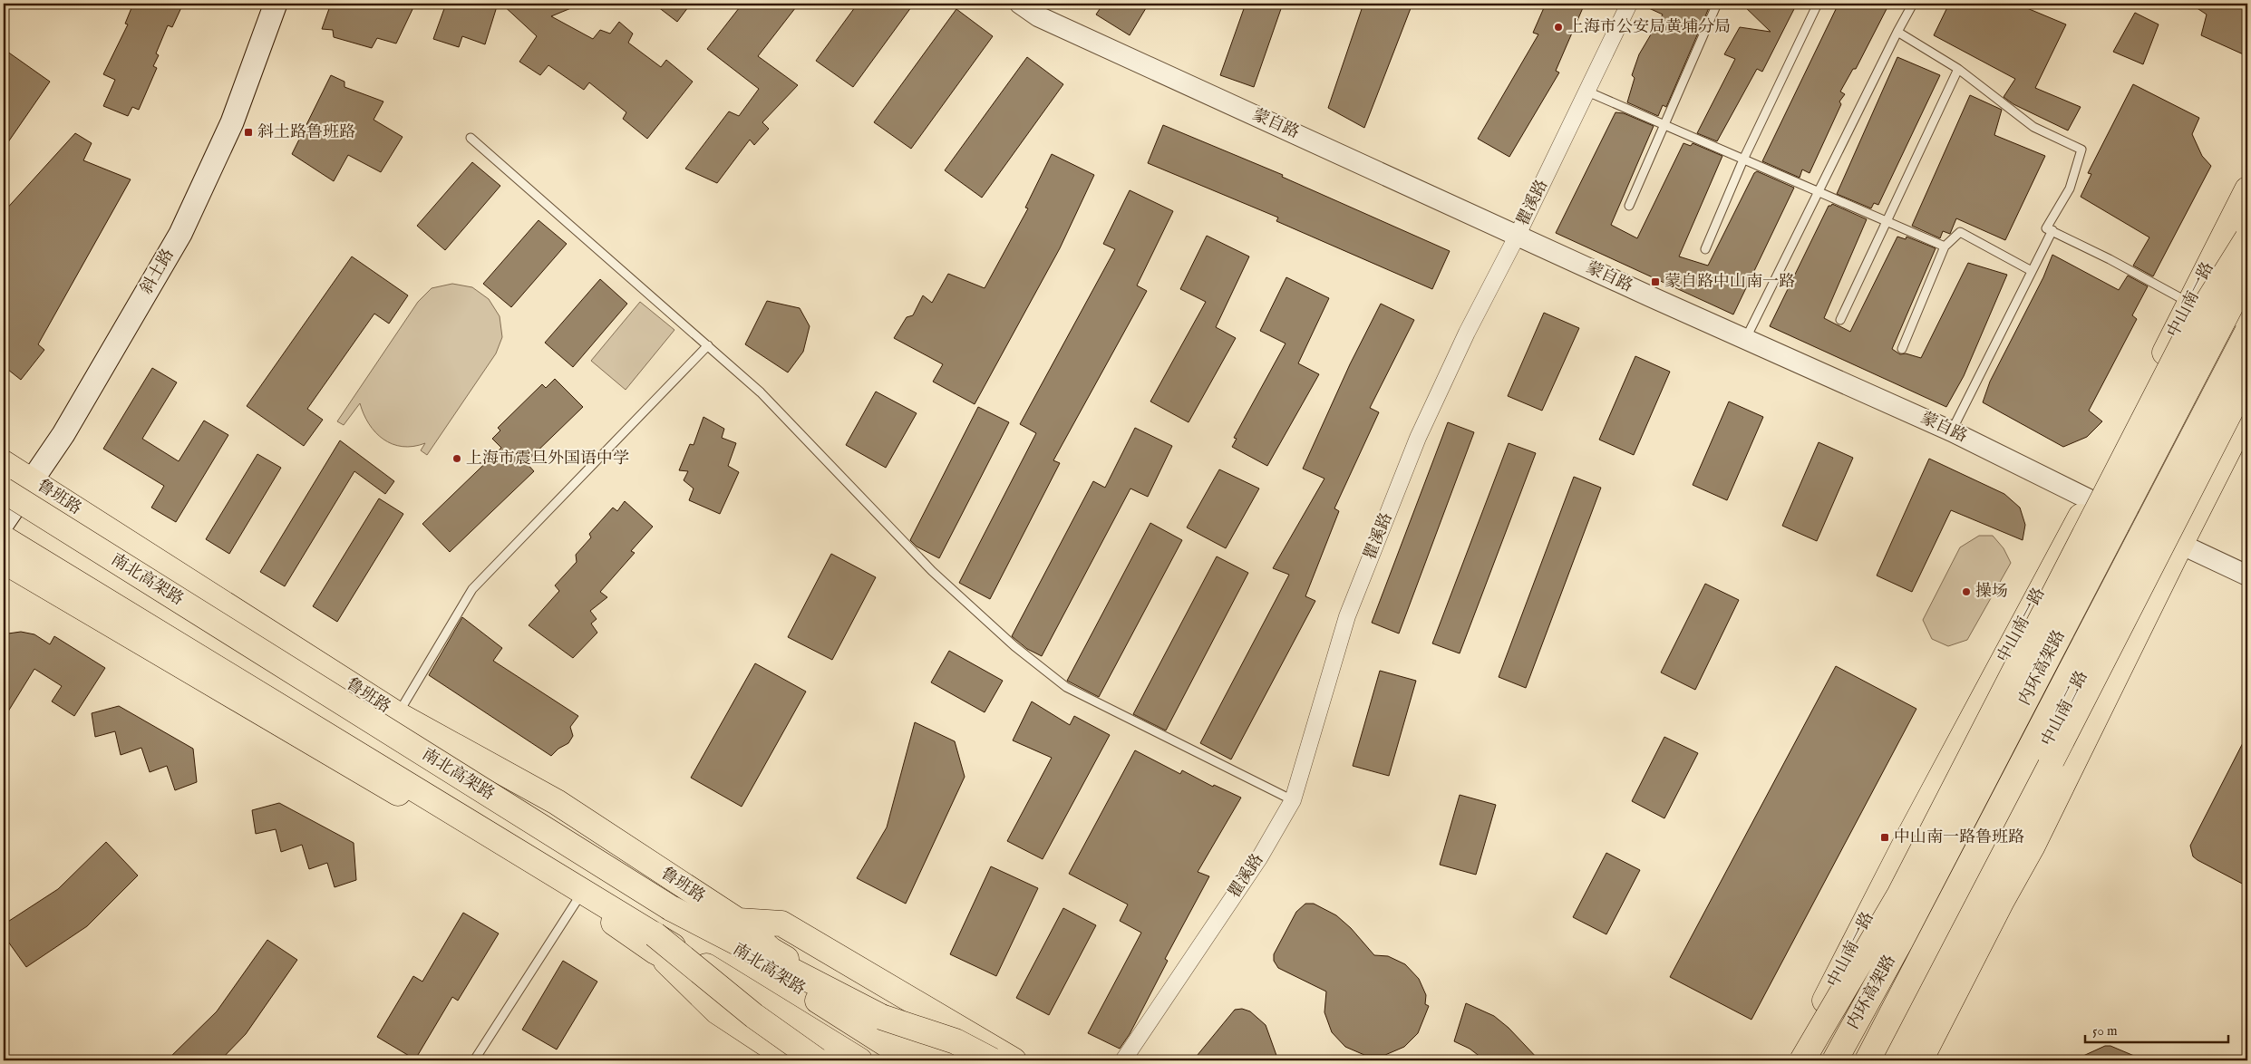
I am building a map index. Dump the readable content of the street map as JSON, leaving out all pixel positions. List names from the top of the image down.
{
  "streets": {
    "main road": [
      "斜土路",
      "中山南一路",
      "鲁班路",
      "南北高架路",
      "内环高架路",
      "中山南二路"
    ],
    "street": ["蒙自路", "瞿溪路"]
  },
  "crossings": [
    ["蒙自路", "瞿溪路"],
    ["蒙自路", "中山南一路"],
    ["蒙自路", "中山南二路"],
    ["斜土路", "鲁班路"]
  ],
  "places": {
    "other": ["上海市公安局黄埔分局", "上海市震旦外国语中学", "操场"],
    "transit": ["斜土路鲁班路", "蒙自路中山南一路", "中山南一路鲁班路"]
  },
  "scale_bar": "50 m"
}
